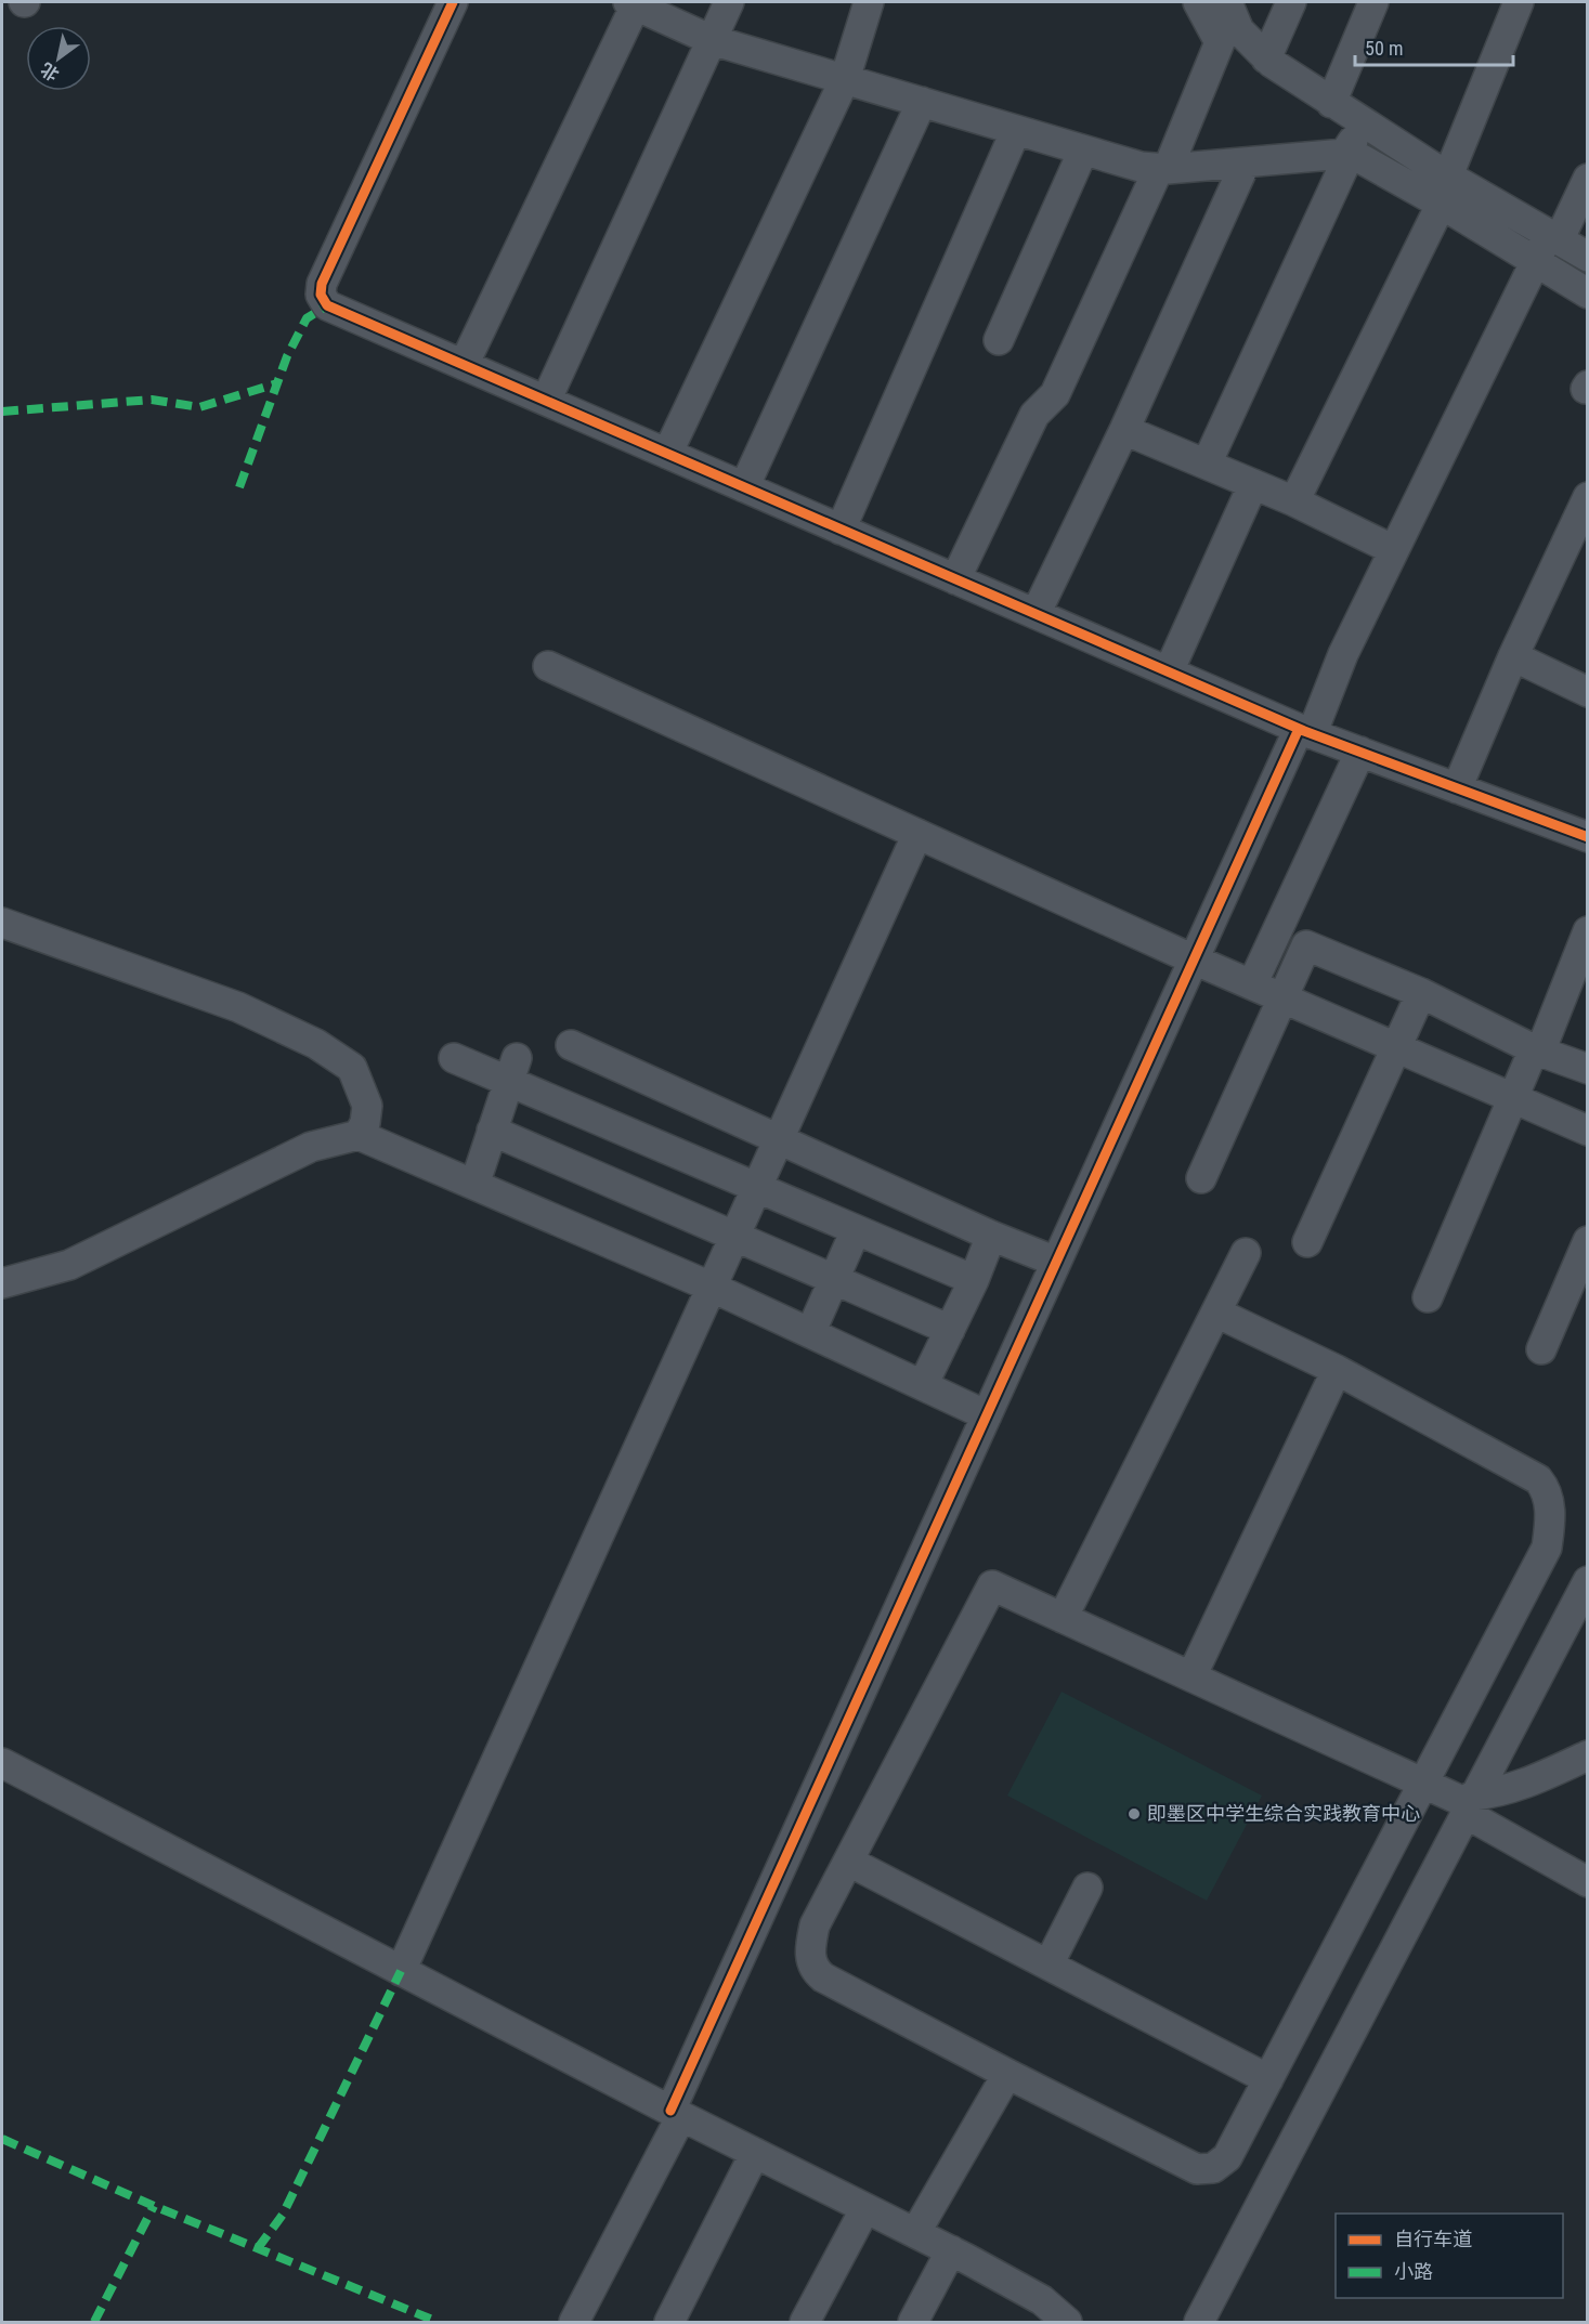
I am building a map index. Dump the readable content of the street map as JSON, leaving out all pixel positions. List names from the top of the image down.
{
  "places": ["即墨区中学生综合实践教育中心"],
  "legend": ["自行车道", "小路"],
  "scale_bar": "50 m",
  "north": "bottom left"
}
